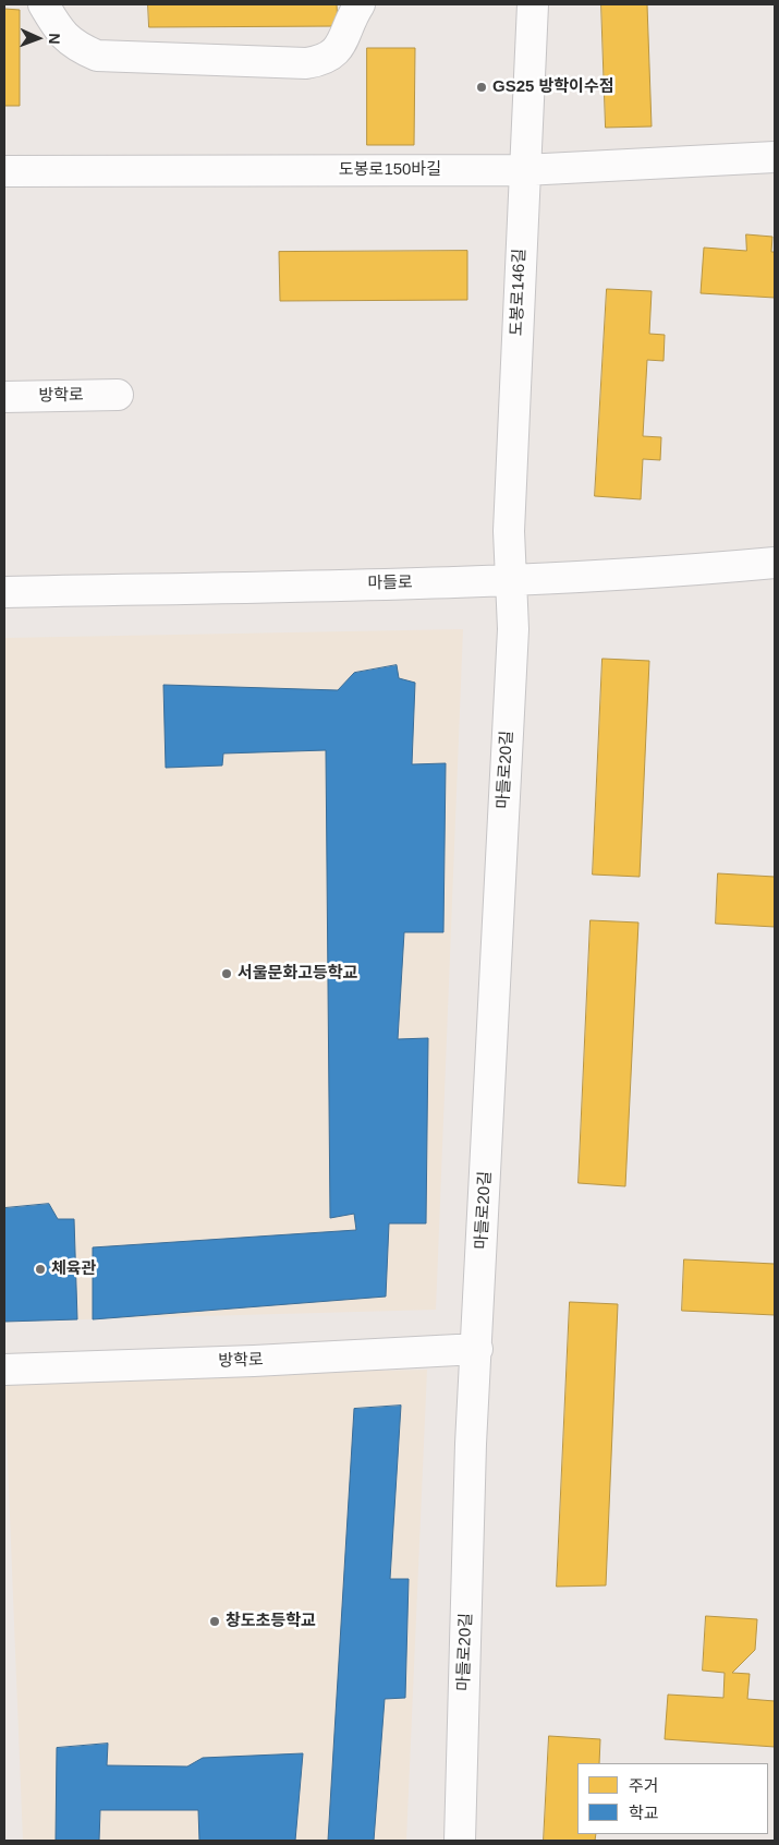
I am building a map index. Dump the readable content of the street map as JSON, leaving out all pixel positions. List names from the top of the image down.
{
  "streets": {
    "street": [
      "도봉로150바길",
      "도봉로146길",
      "방학로",
      "마들로",
      "마들로20길"
    ]
  },
  "crossings": [
    ["도봉로150바길", "도봉로146길"],
    ["도봉로146길", "마들로"],
    ["도봉로146길", "마들로20길"],
    ["방학로", "마들로20길"],
    ["마들로", "마들로20길"]
  ],
  "places": [
    "GS25 방학이수점",
    "서울문화고등학교",
    "체육관",
    "창도초등학교"
  ],
  "legend": ["주거", "학교"],
  "north": "right"
}
